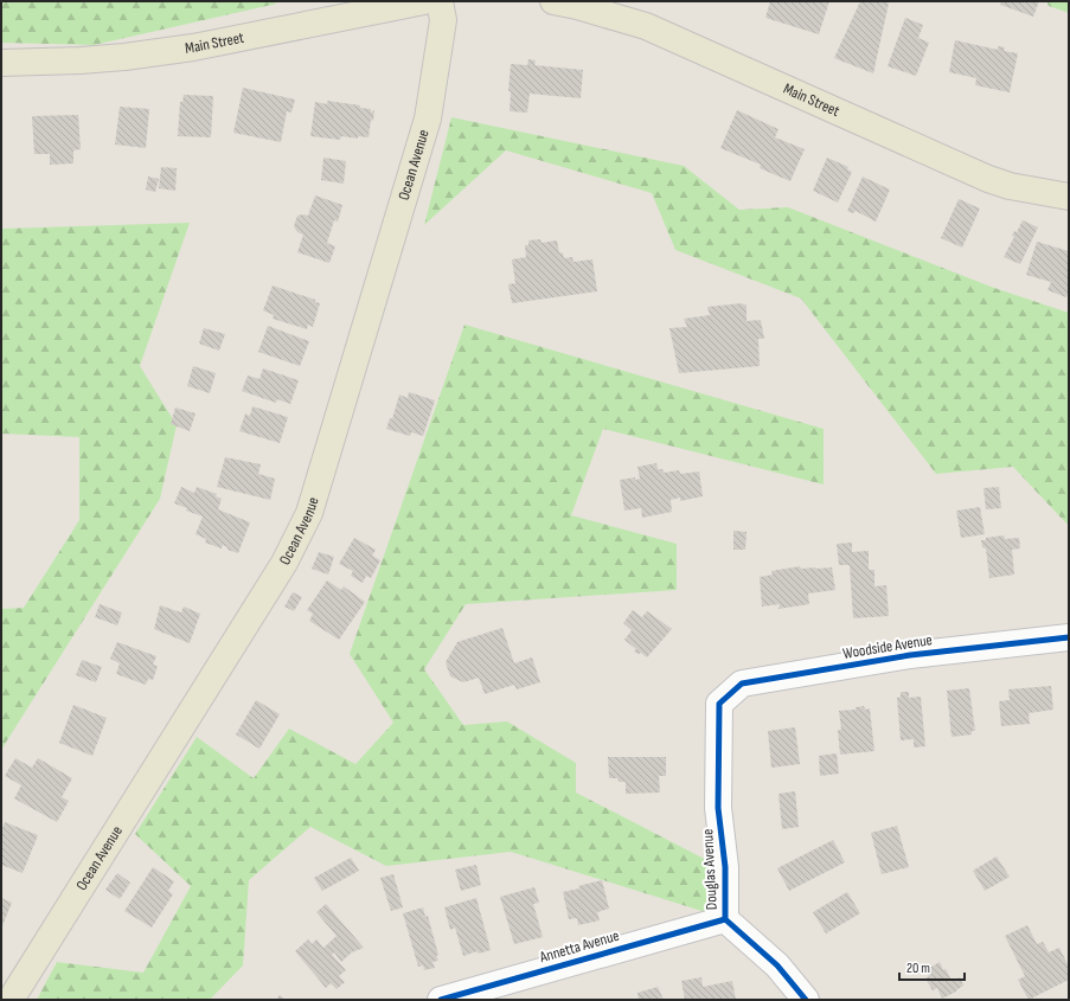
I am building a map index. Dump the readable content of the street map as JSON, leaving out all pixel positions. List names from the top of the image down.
{
  "streets": {
    "main road": ["Main Street", "Ocean Avenue"],
    "street": ["Woodside Avenue", "Douglas Avenue", "Annetta Avenue"]
  },
  "crossings": [
    ["Woodside Avenue", "Douglas Avenue"],
    ["Douglas Avenue", "Annetta Avenue"]
  ],
  "scale_bar": "20 m"
}
